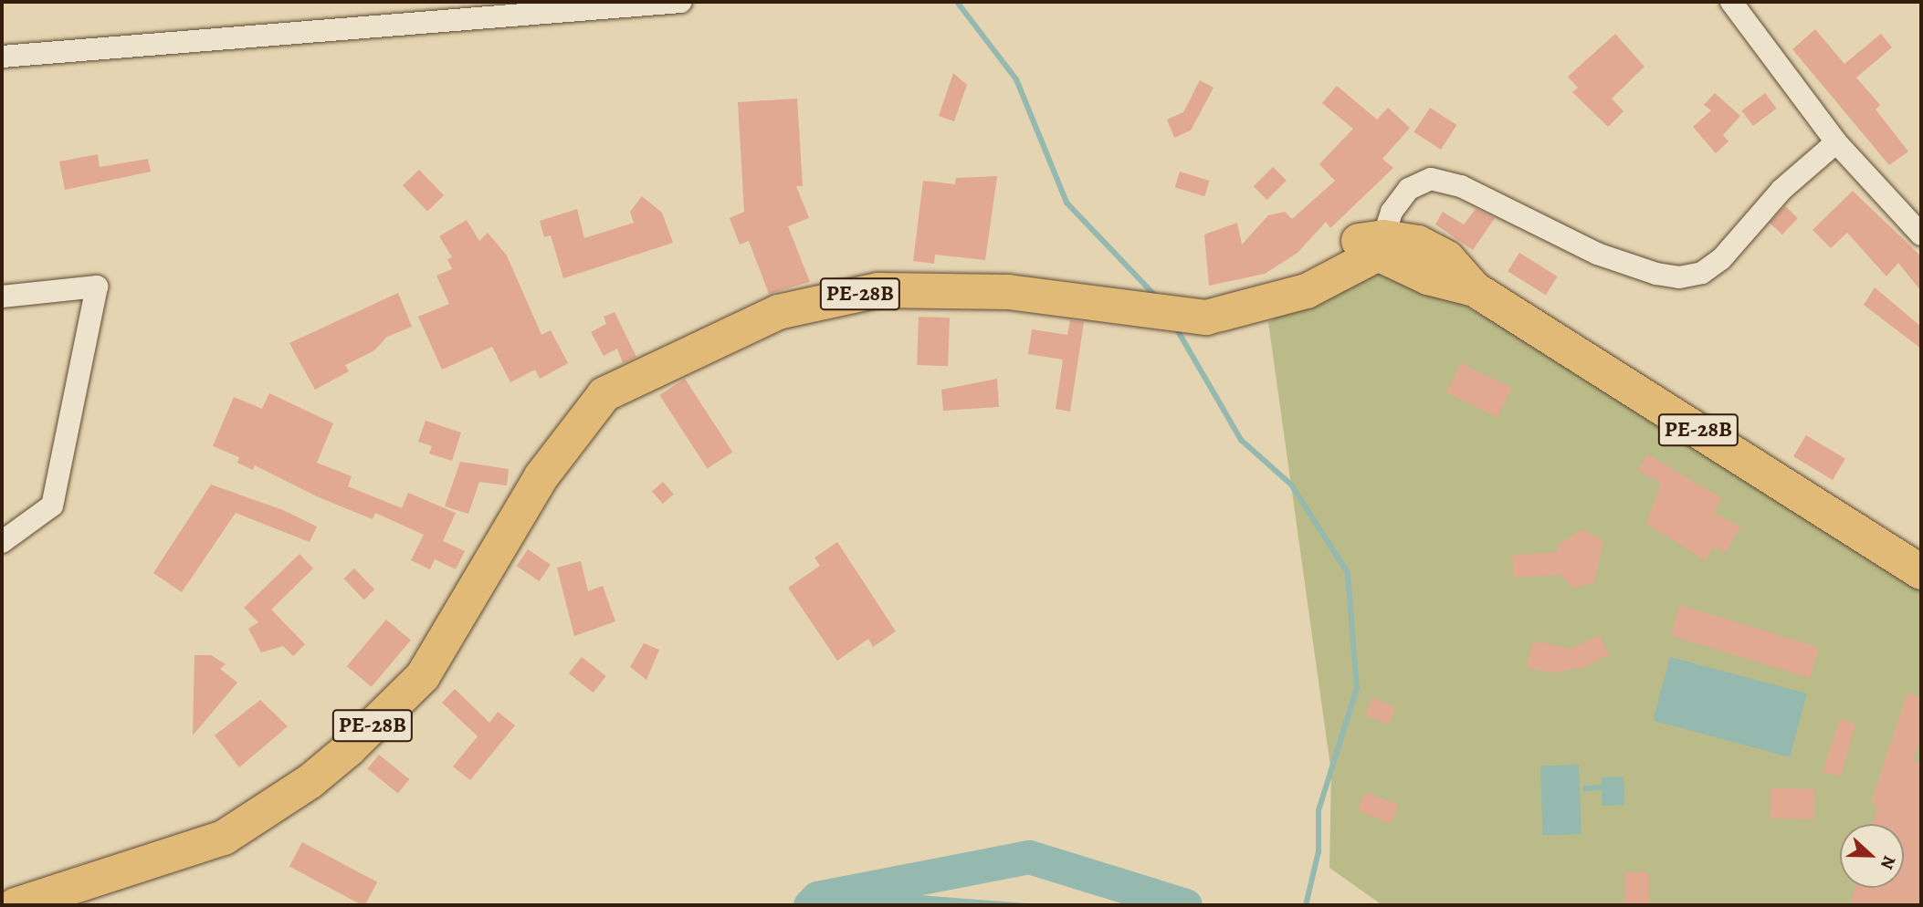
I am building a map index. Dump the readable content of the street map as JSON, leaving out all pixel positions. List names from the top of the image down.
{
  "streets": {
    "highway": ["PE-28B"]
  },
  "north": "right"
}
